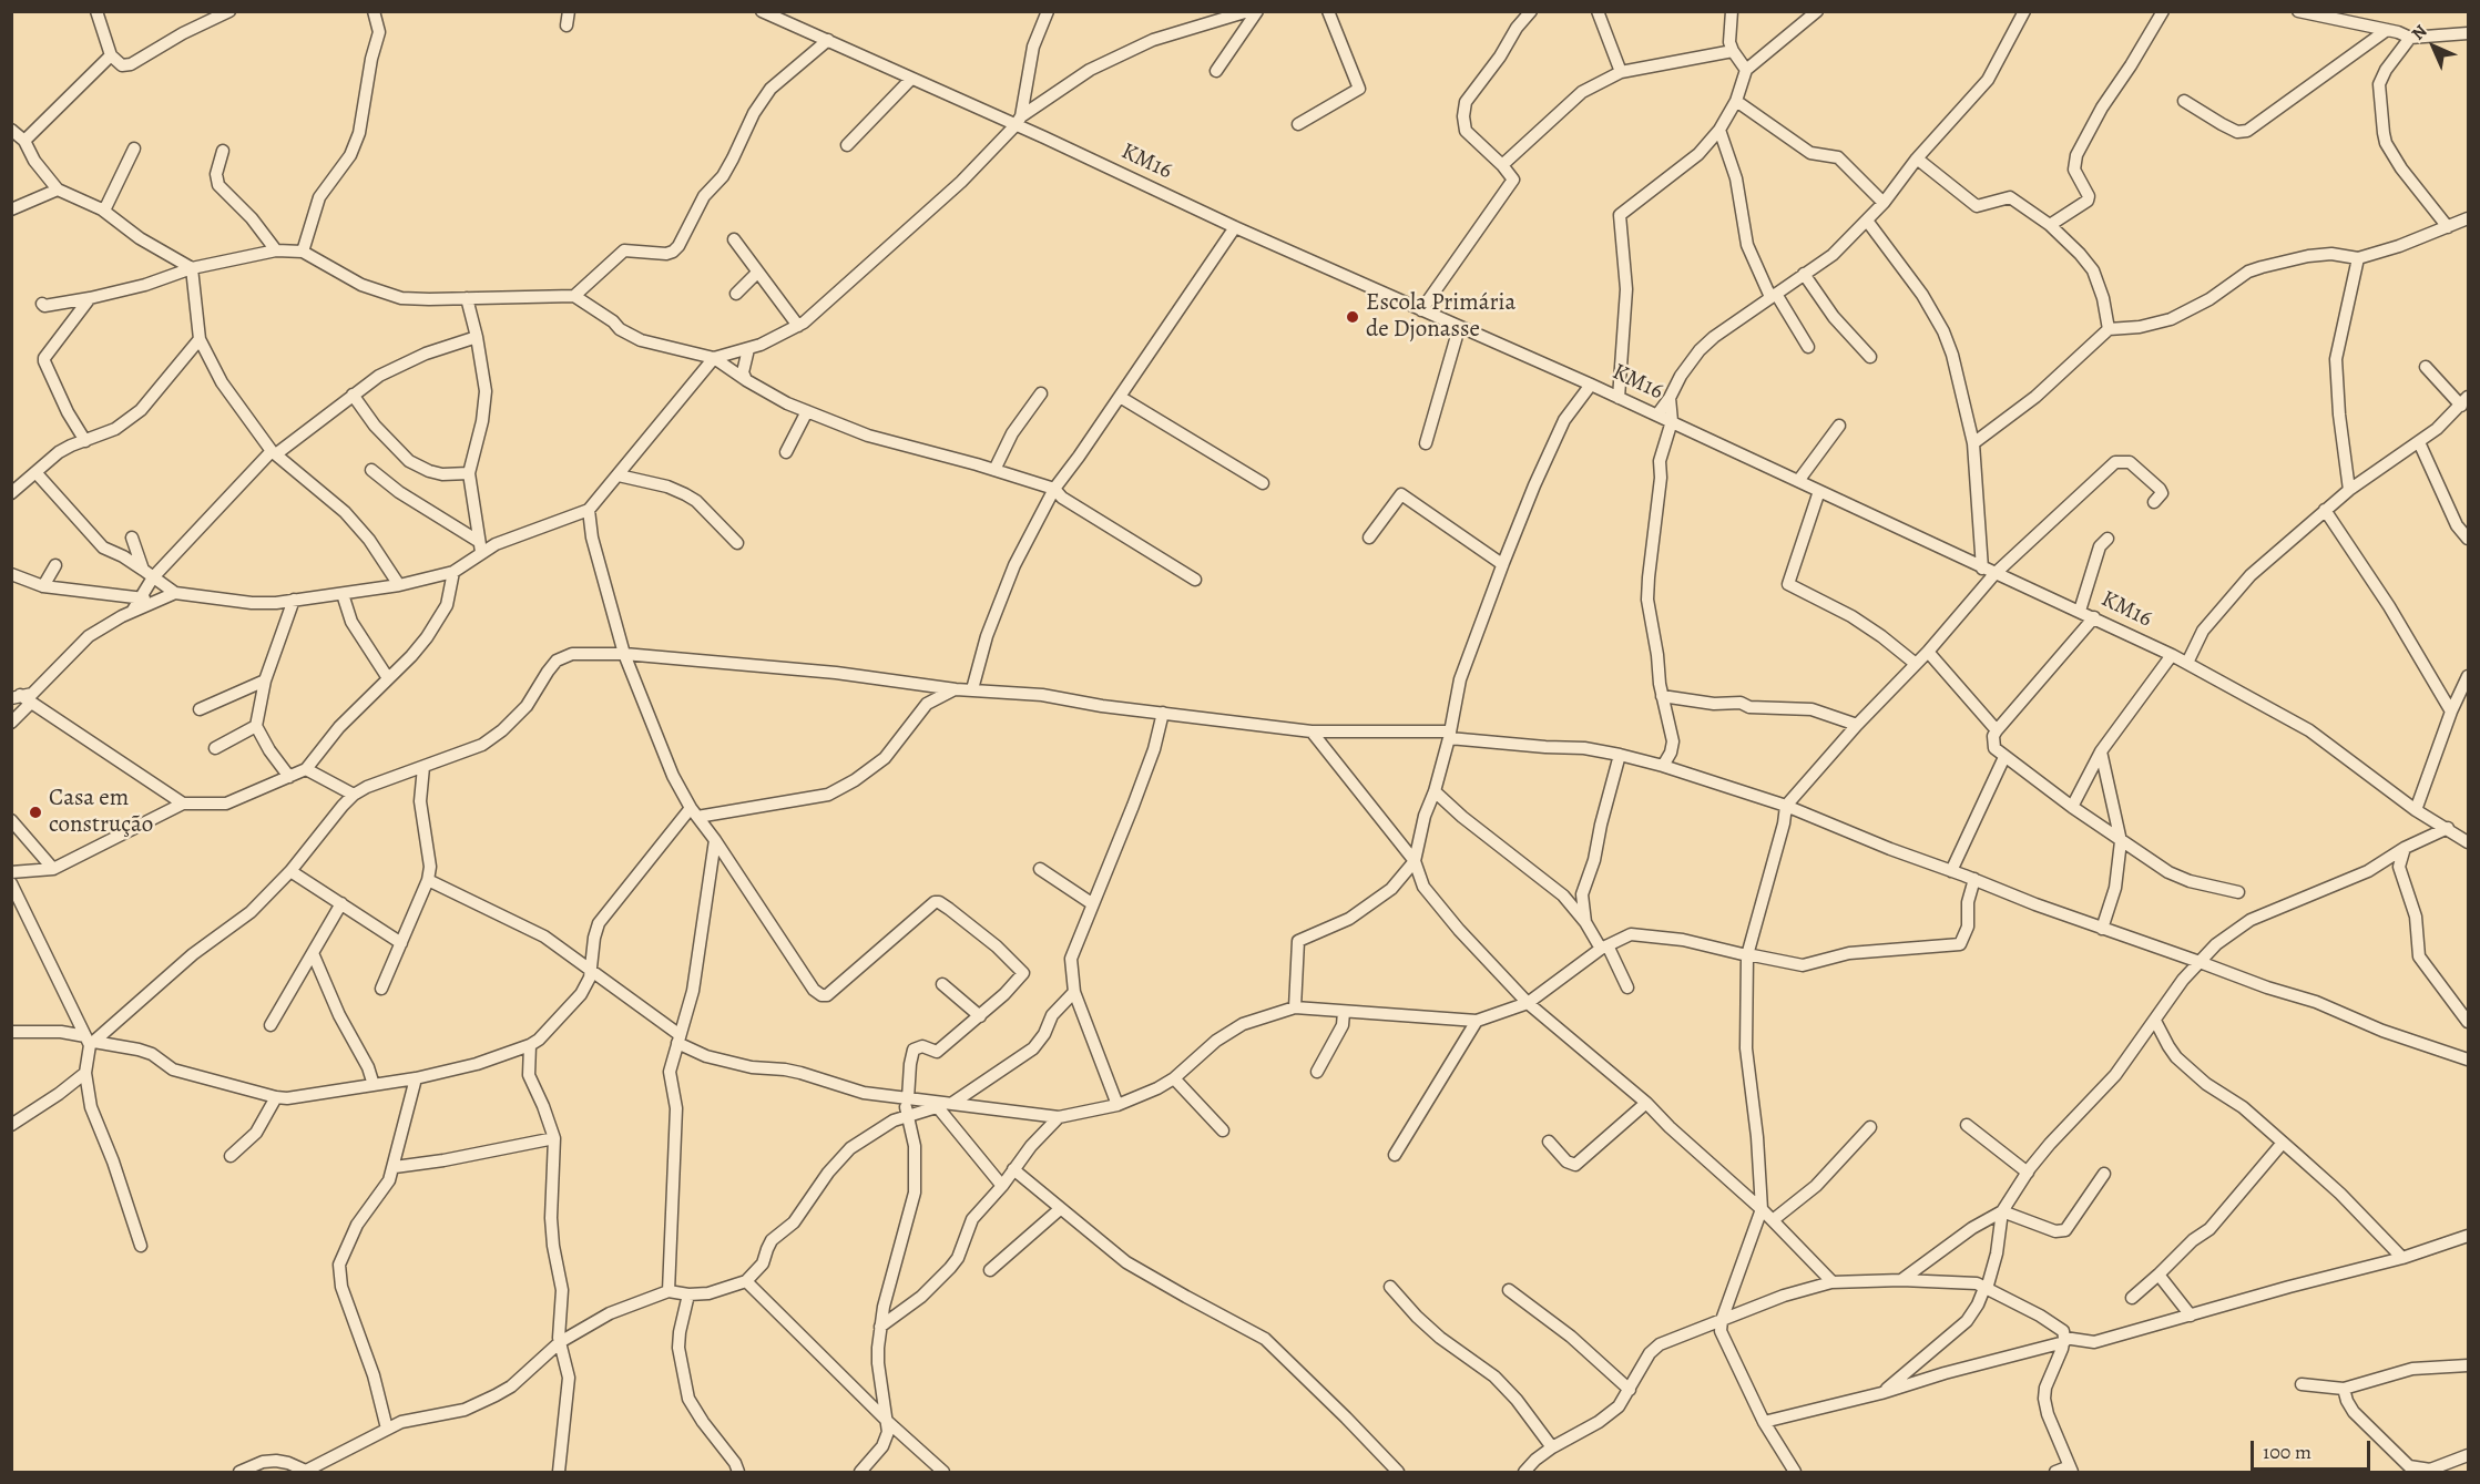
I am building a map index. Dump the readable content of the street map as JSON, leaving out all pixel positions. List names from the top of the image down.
{
  "streets": {
    "street": ["KM16"]
  },
  "places": ["Escola Primária de Djonasse", "Casa em construção"],
  "scale_bar": "100 m",
  "north": "top left"
}
